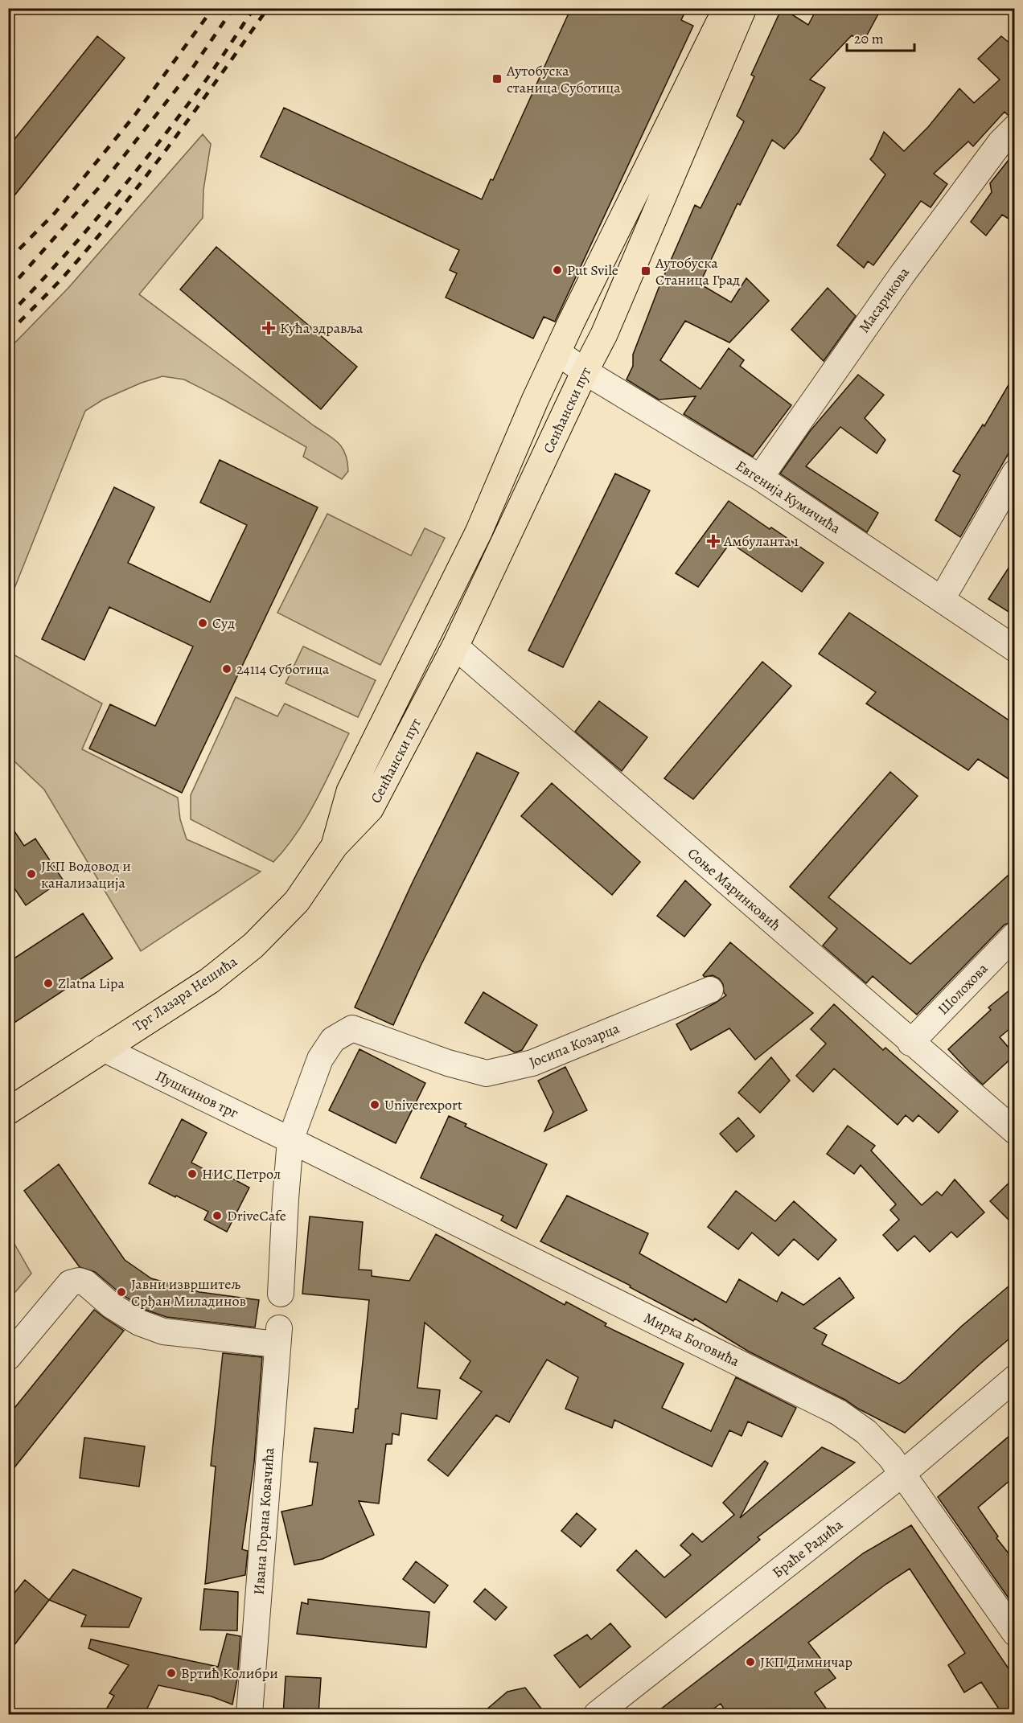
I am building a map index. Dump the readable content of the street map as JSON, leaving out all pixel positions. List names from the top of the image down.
{
  "streets": {
    "main road": ["Сенћански пут", "Трг Лазара Нешића"],
    "street": [
      "Масарикова",
      "Евгенија Кумичића",
      "Соње Маринковић",
      "Шолохова",
      "Јосипа Козарца",
      "Пушкинов трг",
      "Мирка Боговића",
      "Ивана Горана Ковачића",
      "Браће Радића"
    ]
  },
  "crossings": [
    ["Масарикова", "Евгенија Кумичића"],
    ["Сенћански пут", "Евгенија Кумичића"],
    ["Сенћански пут", "Соње Маринковић"],
    ["Сенћански пут", "Трг Лазара Нешића"],
    ["Соње Маринковић", "Шолохова"],
    ["Трг Лазара Нешића", "Пушкинов трг"],
    ["Јосипа Козарца", "Пушкинов трг"],
    ["Јосипа Козарца", "Мирка Боговића"],
    ["Пушкинов трг", "Мирка Боговића"],
    ["Мирка Боговића", "Браће Радића"]
  ],
  "places": {
    "transit": ["Аутобуска станица Суботица", "Аутобуска Станица Град"],
    "other": [
      "Put Svile",
      "Суд",
      "24114 Суботица",
      "ЈКП Водовод и канализација",
      "Zlatna Lipa",
      "Univerexport",
      "НИС Петрол",
      "DriveCafe",
      "Јавни извршитељ Срђан Миладинов",
      "ЈКП Димничар",
      "Вртић Колибри"
    ],
    "health": ["Кућа здравља", "Амбуланта 1"]
  },
  "scale_bar": "20 m"
}
